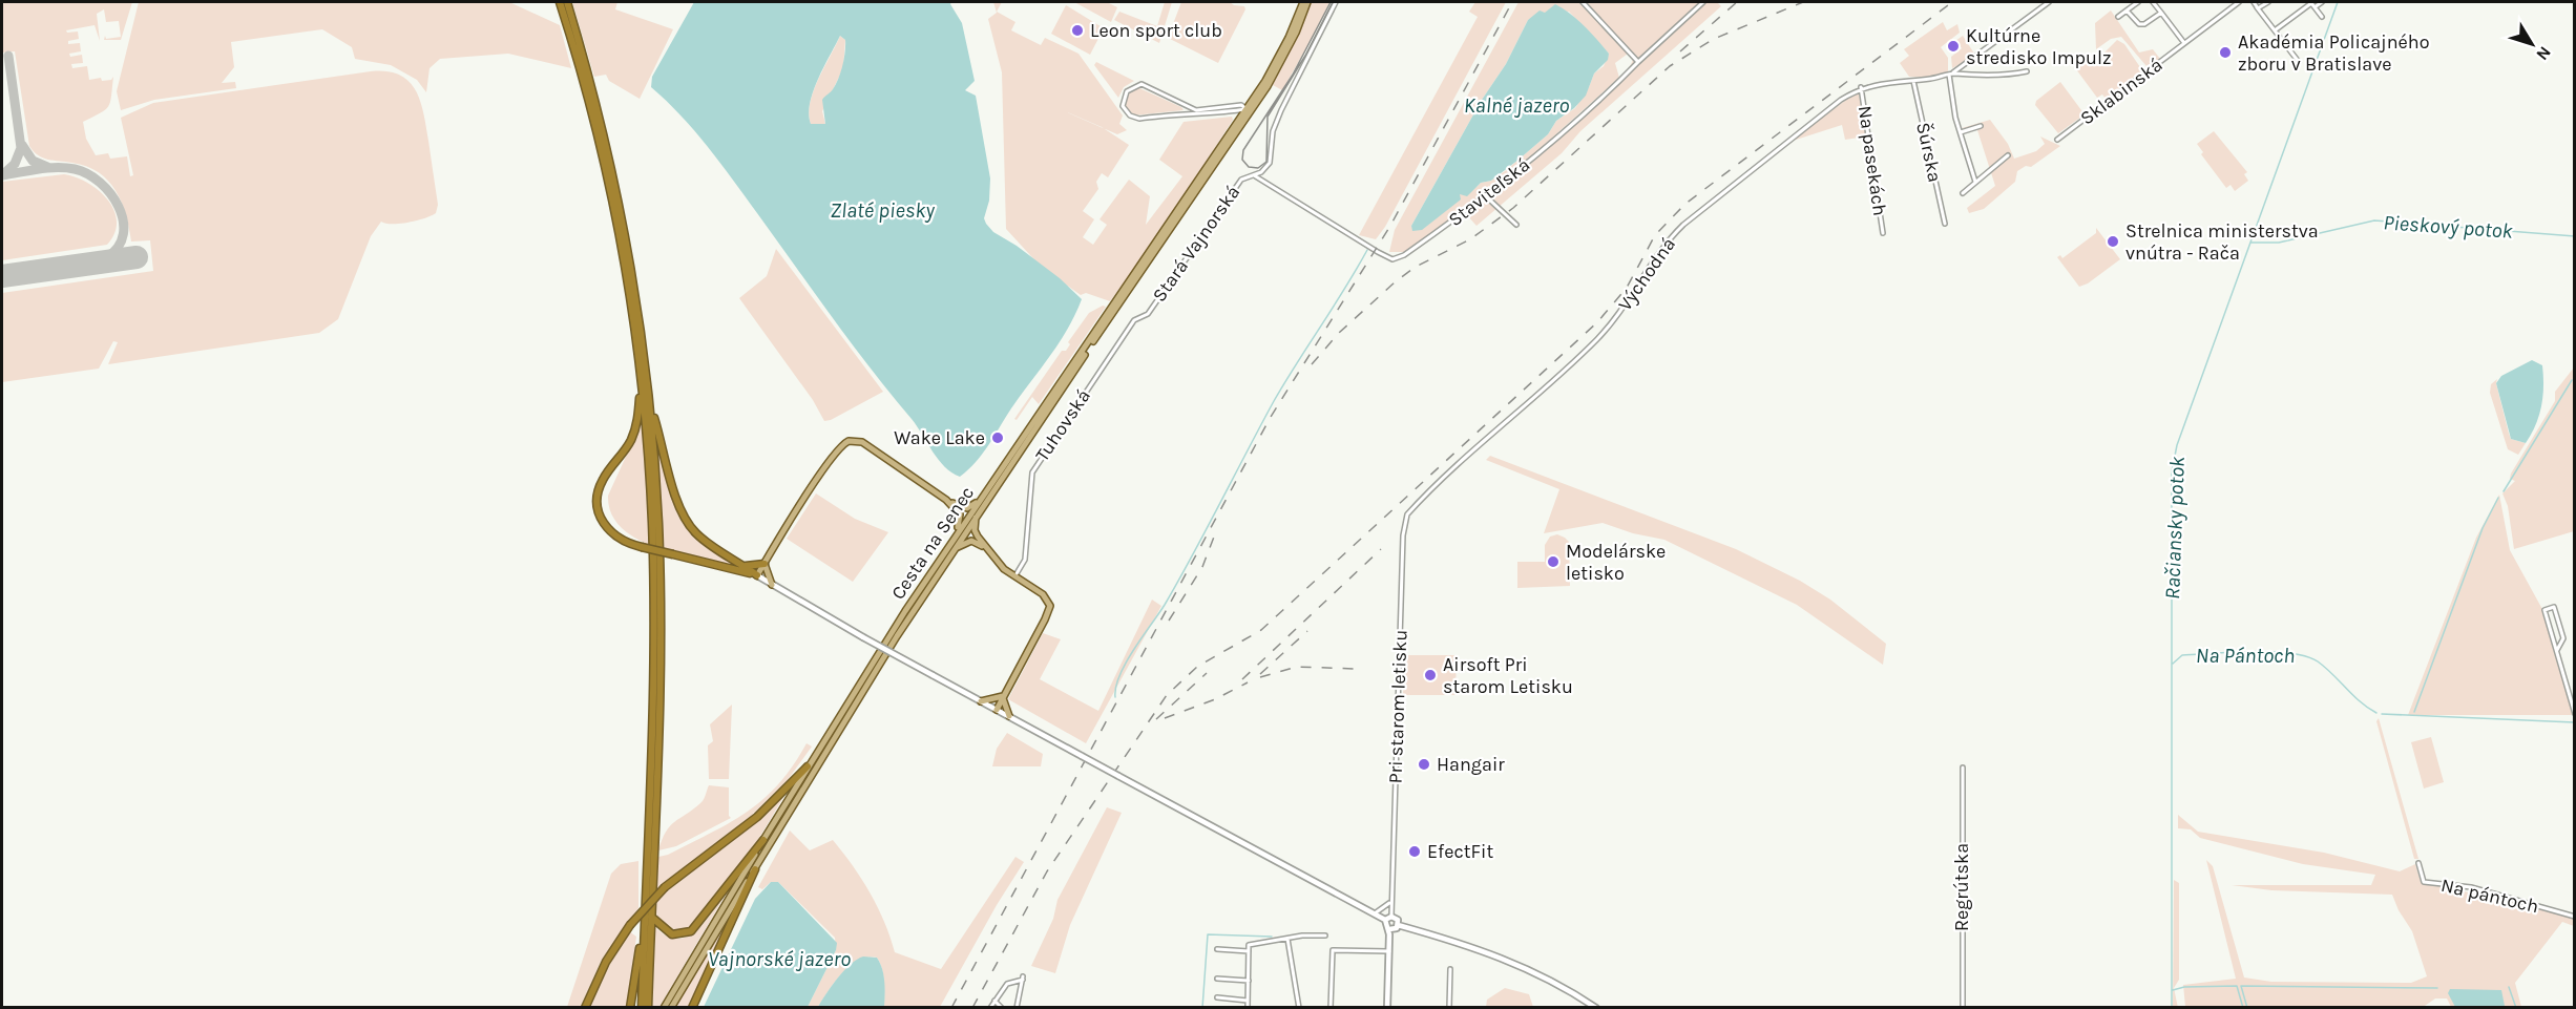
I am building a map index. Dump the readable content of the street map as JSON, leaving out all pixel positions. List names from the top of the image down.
{
  "streets": {
    "main road": ["Cesta na Senec"],
    "street": [
      "Sklabinská",
      "Šúrska",
      "Na pasekách",
      "Staviteľská",
      "Stará Vajnorská",
      "Východná",
      "Tuhovská",
      "Pri starom letisku",
      "Regrútska",
      "Na pántoch"
    ]
  },
  "crossings": [
    ["Šúrska", "Východná"],
    ["Na pasekách", "Východná"],
    ["Staviteľská", "Stará Vajnorská"],
    ["Stará Vajnorská", "Tuhovská"],
    ["Východná", "Pri starom letisku"]
  ],
  "water": [
    "Kalné jazero",
    "Zlaté piesky",
    "Pieskový potok",
    "Račiansky potok",
    "Na Pántoch",
    "Vajnorské jazero"
  ],
  "places": [
    "Leon sport club",
    "Kultúrne stredisko Impulz",
    "Akadémia Policajného zboru v Bratislave",
    "Strelnica ministerstva vnútra - Rača",
    "Wake Lake",
    "Modelárske letisko",
    "Airsoft Pri starom Letisku",
    "Hangair",
    "EfectFit"
  ],
  "north": "bottom right"
}
